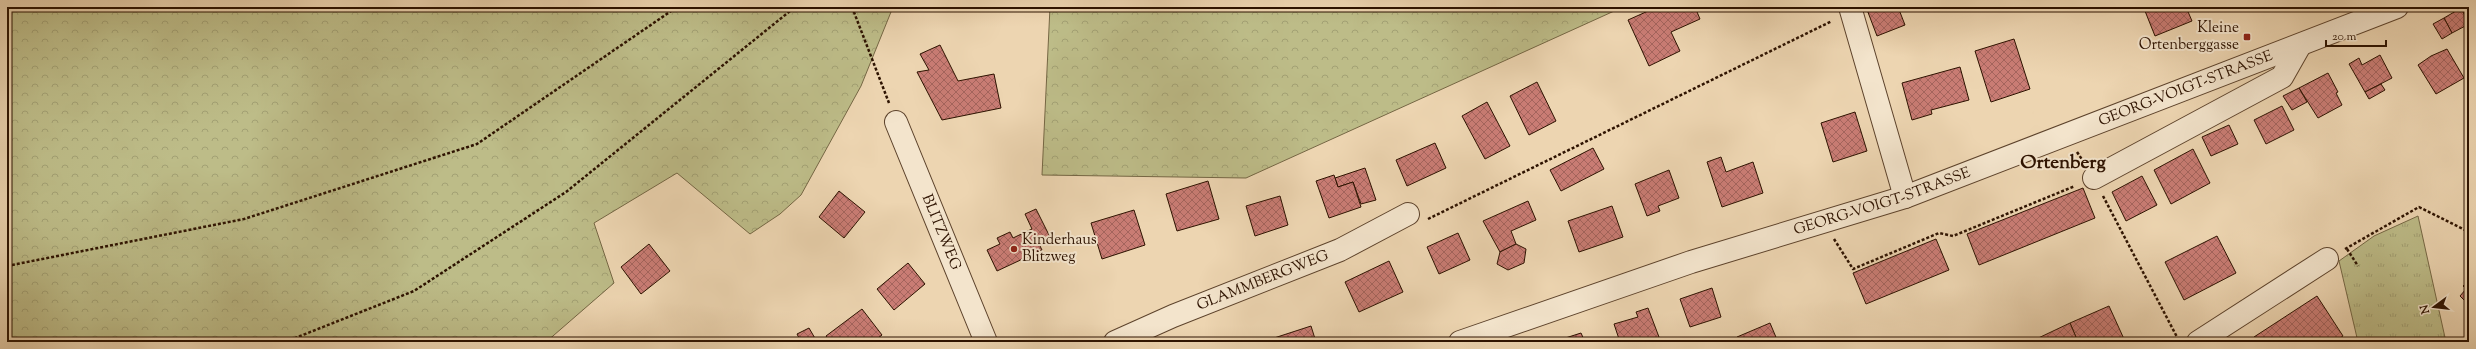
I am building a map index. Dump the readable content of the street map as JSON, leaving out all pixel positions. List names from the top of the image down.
{
  "streets": {
    "street": ["GEORG-VOIGT-STRASSE", "BLITZWEG", "GLAMMBERGWEG"]
  },
  "districts": ["Ortenberg"],
  "places": {
    "transit": ["Kleine Ortenberggasse"],
    "other": ["Kinderhaus Blitzweg"]
  },
  "scale_bar": "20 m",
  "north": "left"
}
